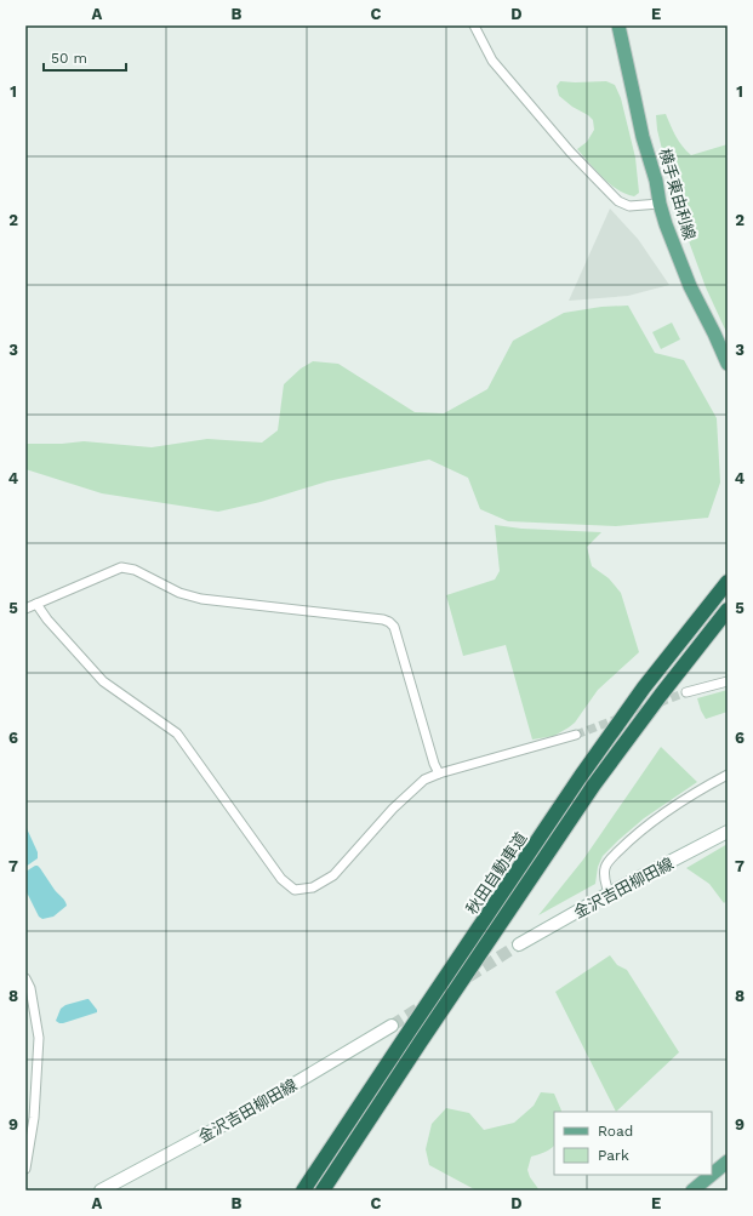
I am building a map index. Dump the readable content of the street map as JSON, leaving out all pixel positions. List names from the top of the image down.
{
  "streets": {
    "highway": ["秋田自動車道"],
    "main road": ["横手東由利線", "金沢吉田柳田線"]
  },
  "legend": ["Road", "Park"],
  "scale_bar": "50 m",
  "grid": {
    "columns": [
      "A",
      "B",
      "C",
      "D",
      "E"
    ],
    "rows": [
      "1",
      "2",
      "3",
      "4",
      "5",
      "6",
      "7",
      "8",
      "9"
    ]
  }
}
